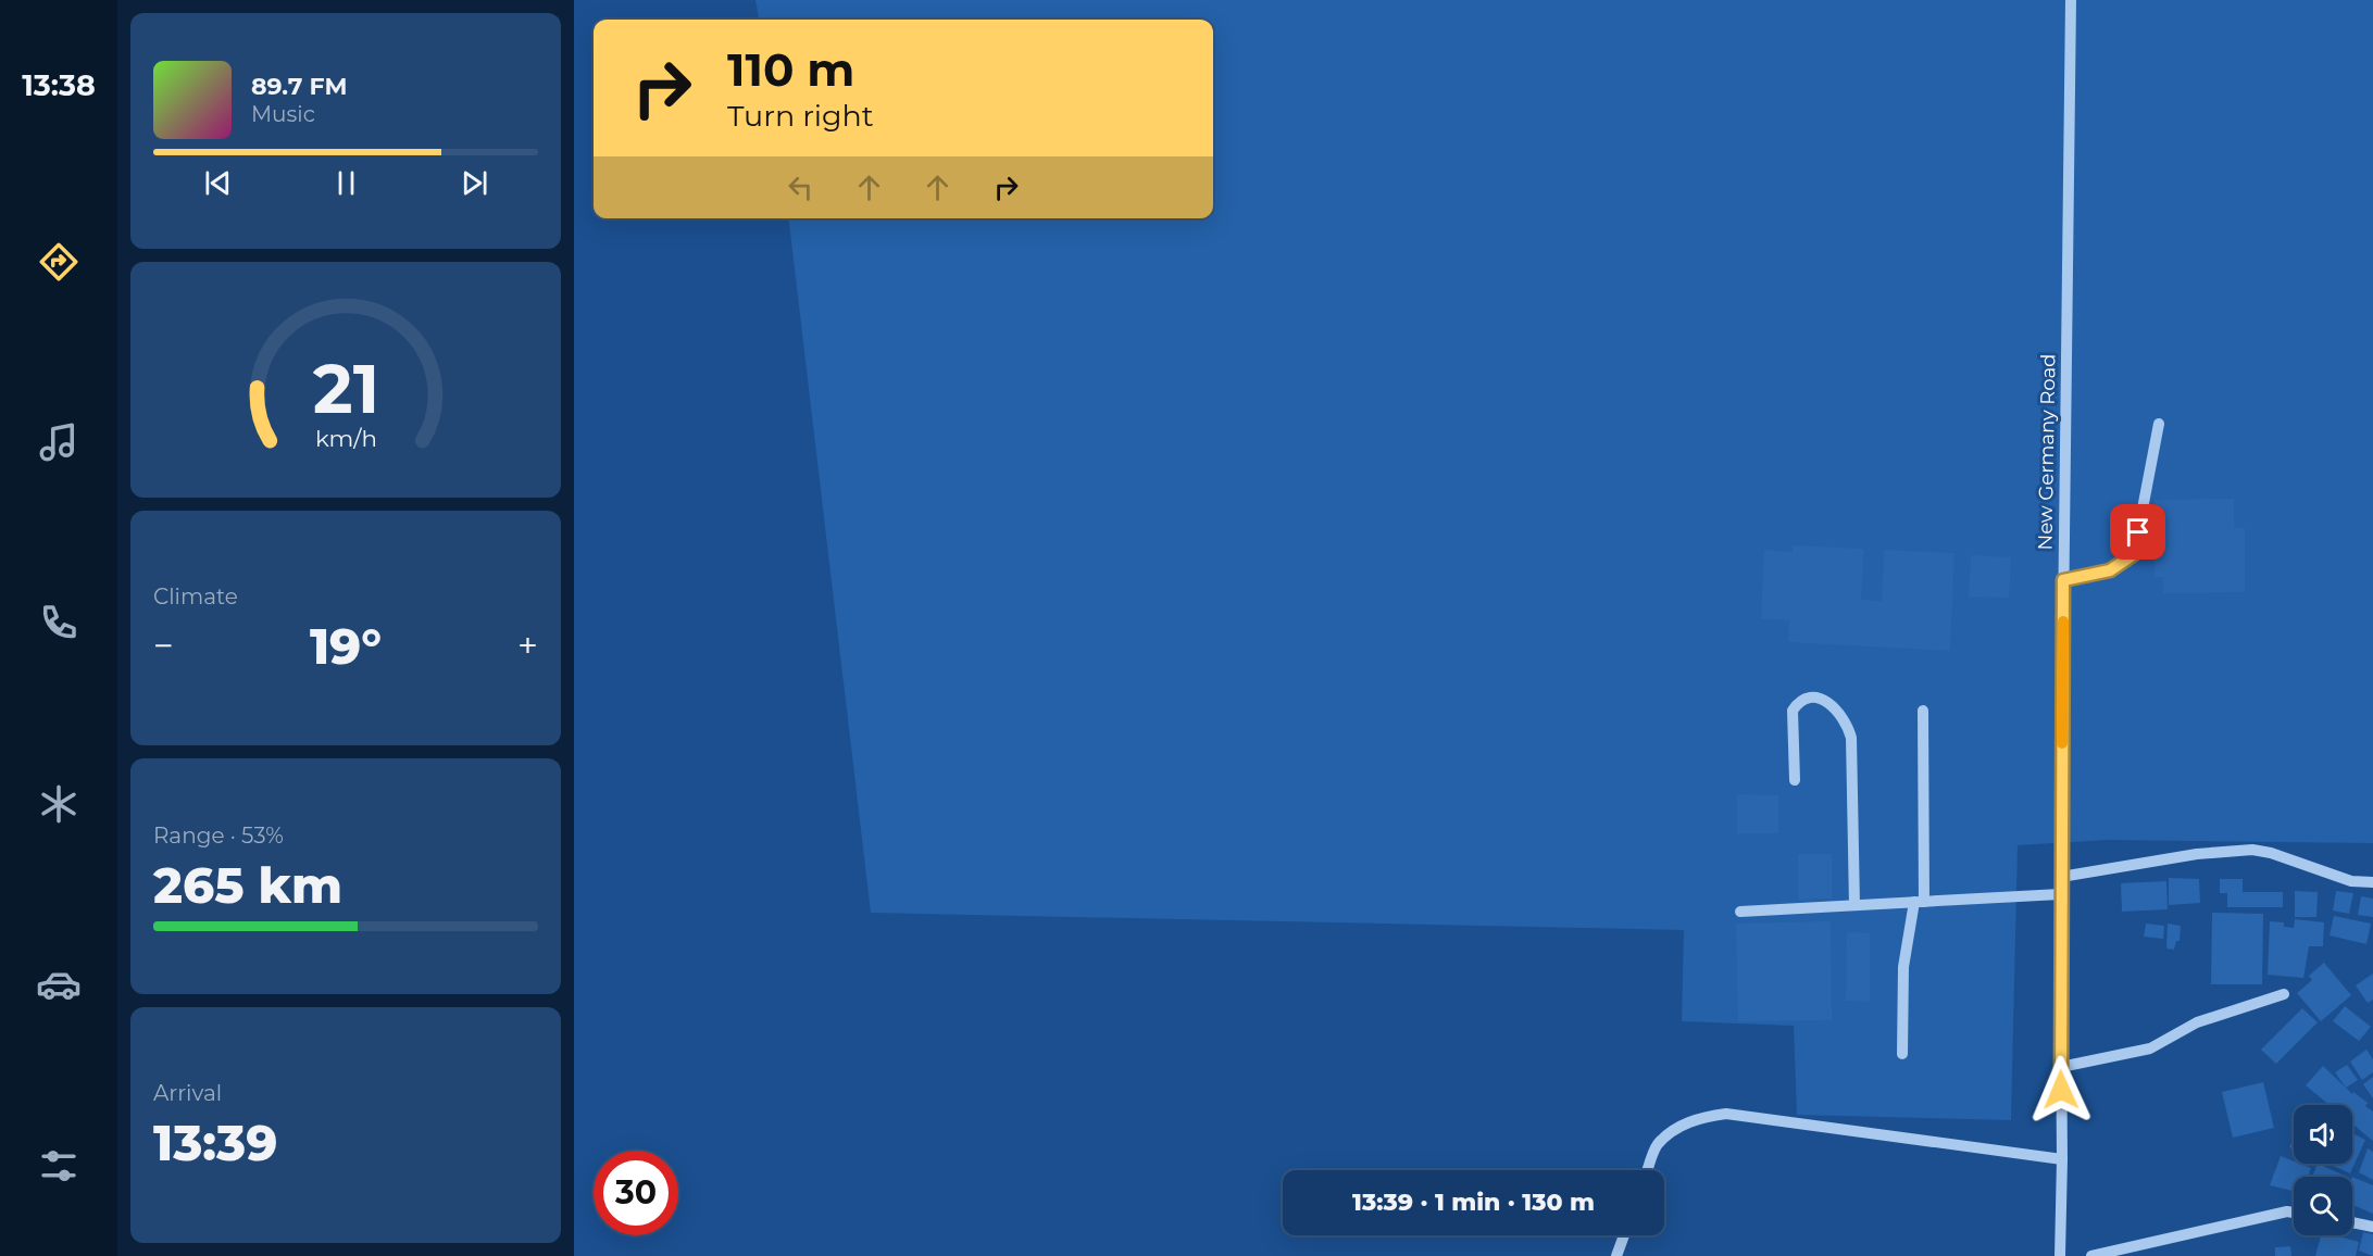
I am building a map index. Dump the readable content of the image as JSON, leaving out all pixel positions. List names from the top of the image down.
{
  "streets": {
    "street": ["New Germany Road"]
  },
  "page": {
    "tabs": "13:38",
    "turn": ["110 m", "Turn right"],
    "song": ["89.7 FM", "Music"],
    "tile": [
      "Climate",
      ["Range · 53%", "265 km"],
      ["Arrival", "13:39"]
    ],
    "heat": ["−", "19°", "+"],
    "limit": "30",
    "trip": "13:39 · 1 min · 130 m",
    "gauge": ["21", "km/h"]
  }
}
